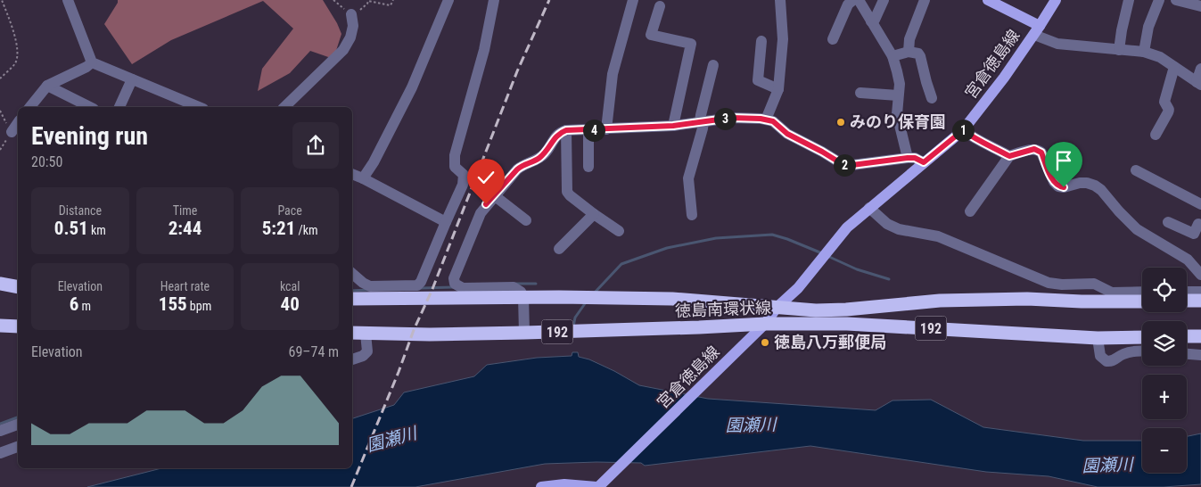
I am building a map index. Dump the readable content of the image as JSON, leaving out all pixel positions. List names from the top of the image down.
{
  "streets": {
    "highway": ["徳島南環状線", "192"],
    "main road": ["宮倉徳島線"]
  },
  "crossings": [
    ["宮倉徳島線", "徳島南環状線"],
    ["徳島南環状線", "192"]
  ],
  "water": ["園瀬川"],
  "places": ["みのり保育園", "徳島八万郵便局"],
  "page": {
    "heading": ["Evening run", "20:50"],
    "pins": [
      "3",
      "1",
      "4",
      "2"
    ],
    "stats": [
      ["Distance", "0.51 km"],
      ["Time", "2:44"],
      ["Pace", "5:21 /km"],
      ["Elevation", "6 m"],
      ["Heart rate", "155 bpm"],
      ["kcal", "40"]
    ],
    "map_buttons": ["+", "−"],
    "chart": ["Elevation", "69–74 m"]
  }
}
